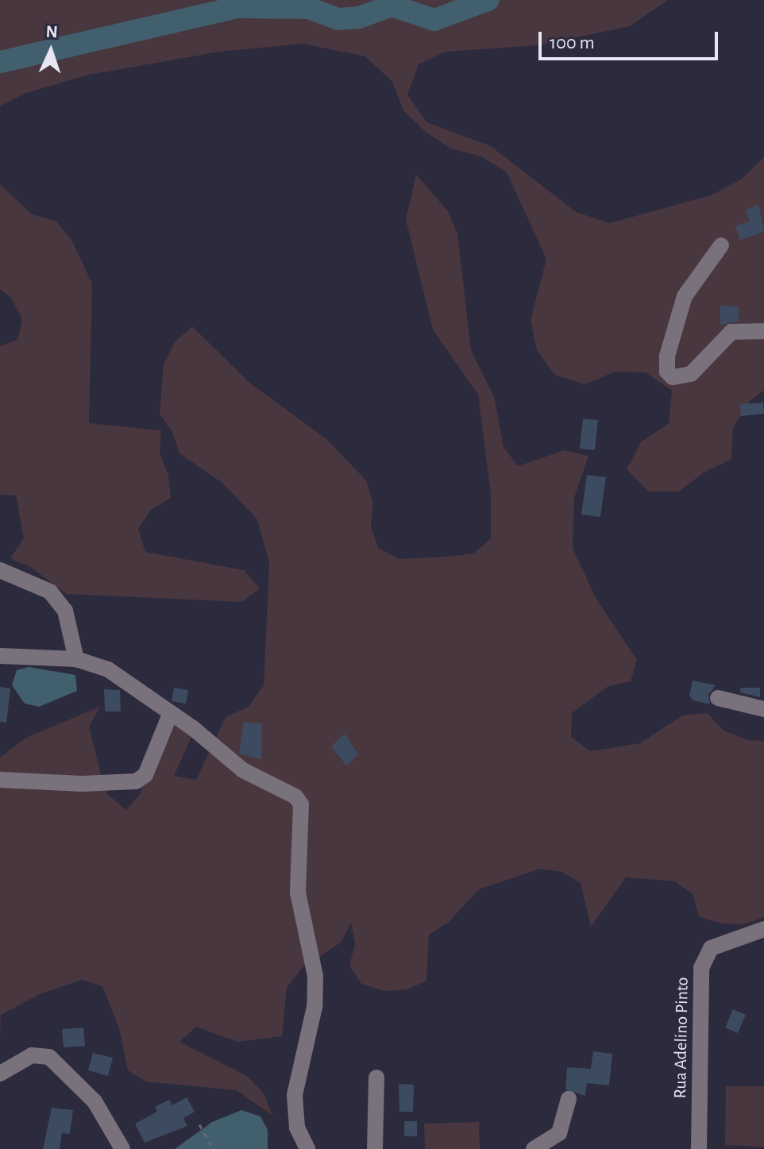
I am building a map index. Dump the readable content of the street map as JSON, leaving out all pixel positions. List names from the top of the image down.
{
  "streets": {
    "street": ["Rua Adelino Pinto"]
  },
  "scale_bar": "100 m",
  "north": "top"
}
